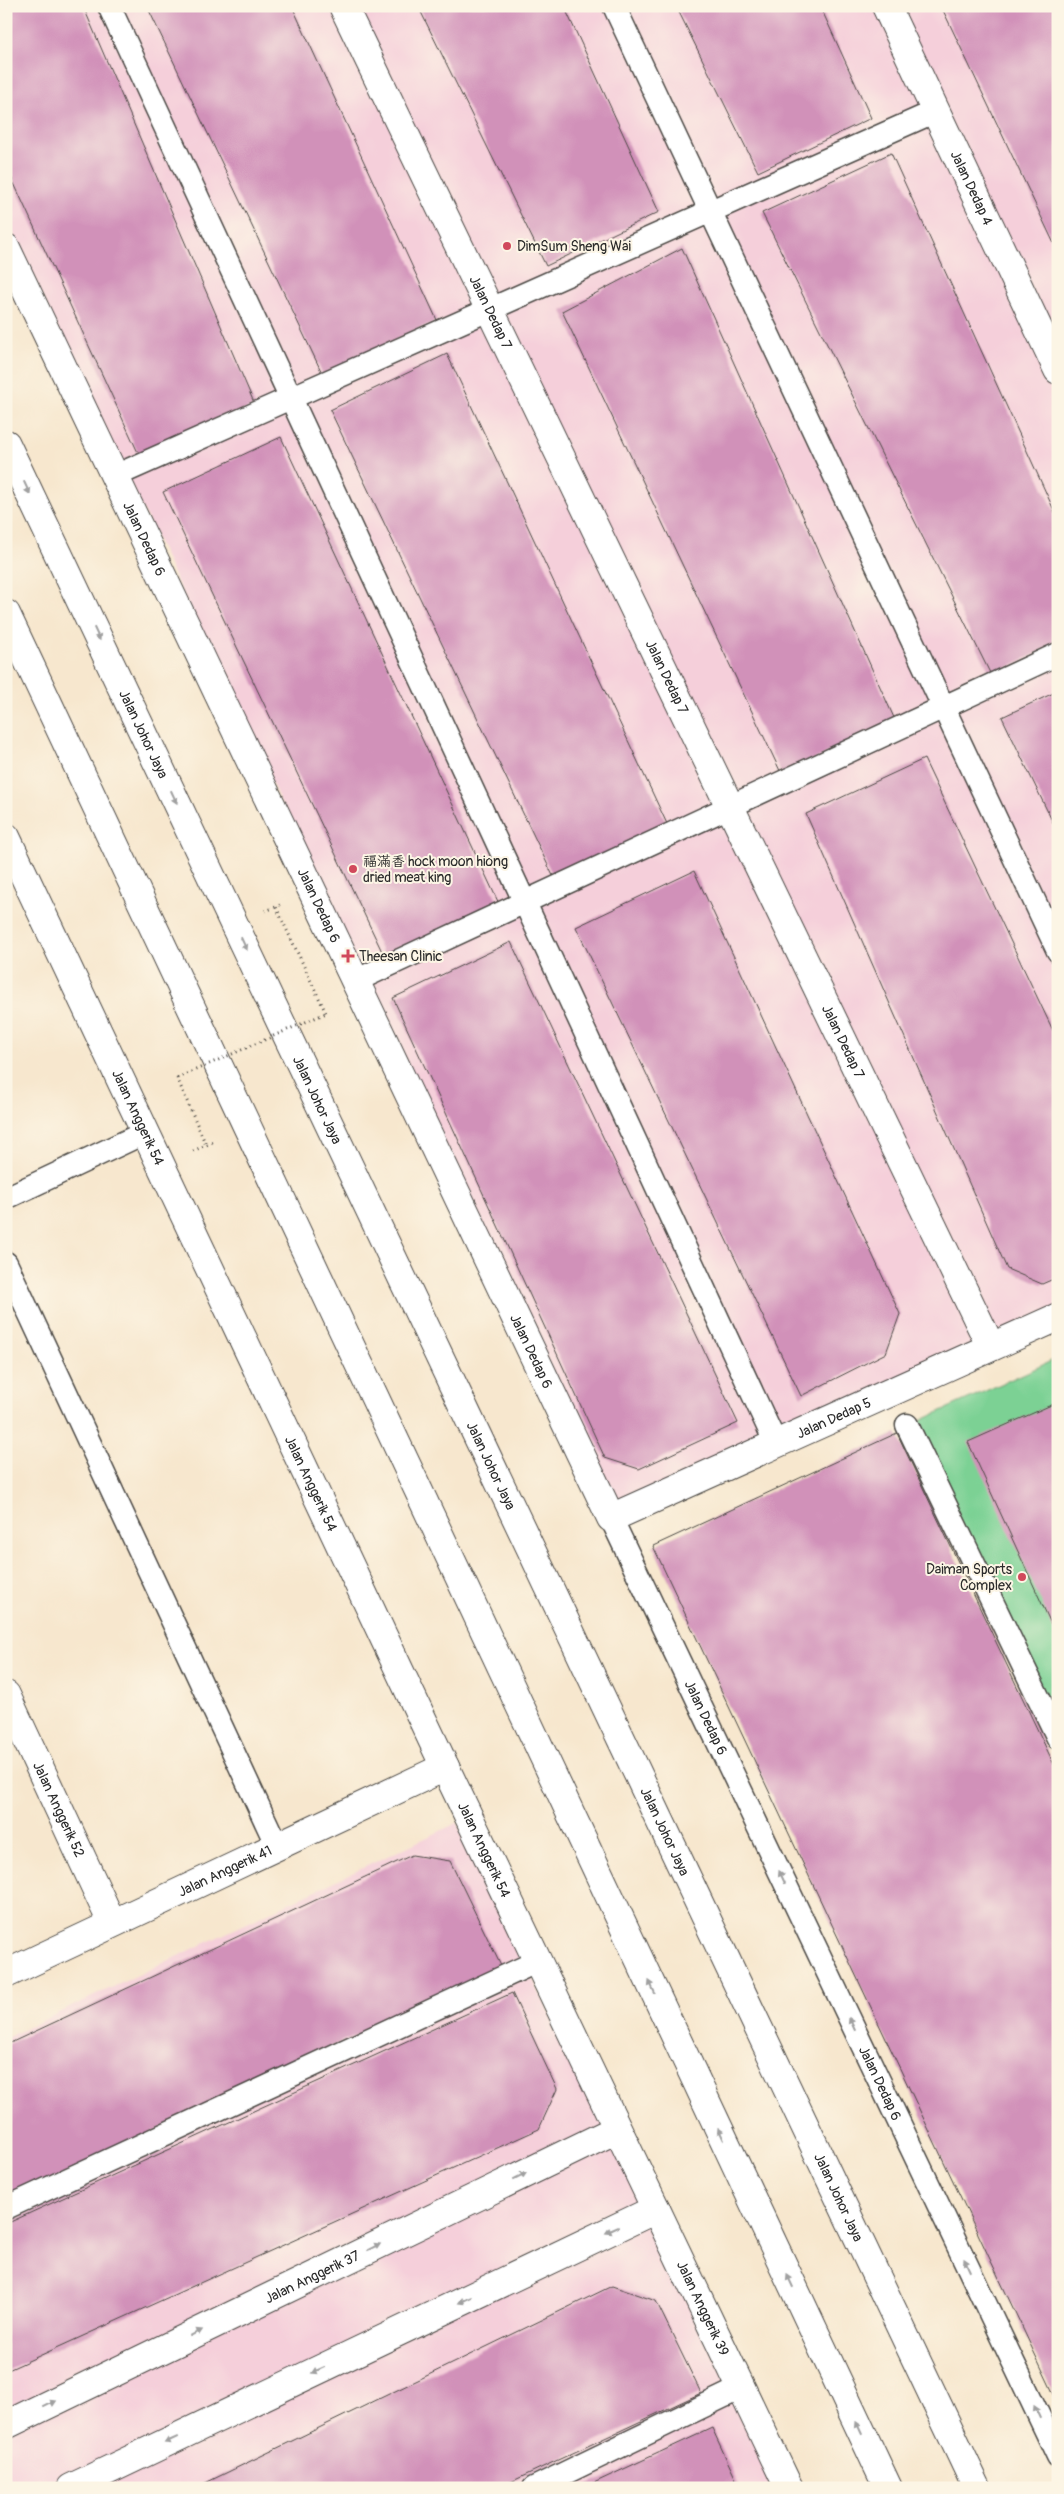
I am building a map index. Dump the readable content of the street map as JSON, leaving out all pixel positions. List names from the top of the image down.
{
  "streets": {
    "street": [
      "Jalan Dedap 4",
      "Jalan Dedap 7",
      "Jalan Dedap 6",
      "Jalan Johor Jaya",
      "Jalan Anggerik 54",
      "Jalan Dedap 5",
      "Jalan Anggerik 52",
      "Jalan Anggerik 41",
      "Jalan Anggerik 37",
      "Jalan Anggerik 39"
    ]
  },
  "crossings": [
    ["Jalan Dedap 7", "Jalan Dedap 5"],
    ["Jalan Dedap 6", "Jalan Dedap 5"],
    ["Jalan Anggerik 54", "Jalan Anggerik 41"],
    ["Jalan Anggerik 54", "Jalan Anggerik 37"],
    ["Jalan Anggerik 54", "Jalan Anggerik 39"],
    ["Jalan Anggerik 52", "Jalan Anggerik 41"],
    ["Jalan Anggerik 37", "Jalan Anggerik 39"]
  ],
  "places": {
    "other": ["DimSum Sheng Wai", "福滿香 hock moon hiong dried meat king", "Daiman Sports Complex"],
    "health": ["Theesan Clinic"]
  }
}
